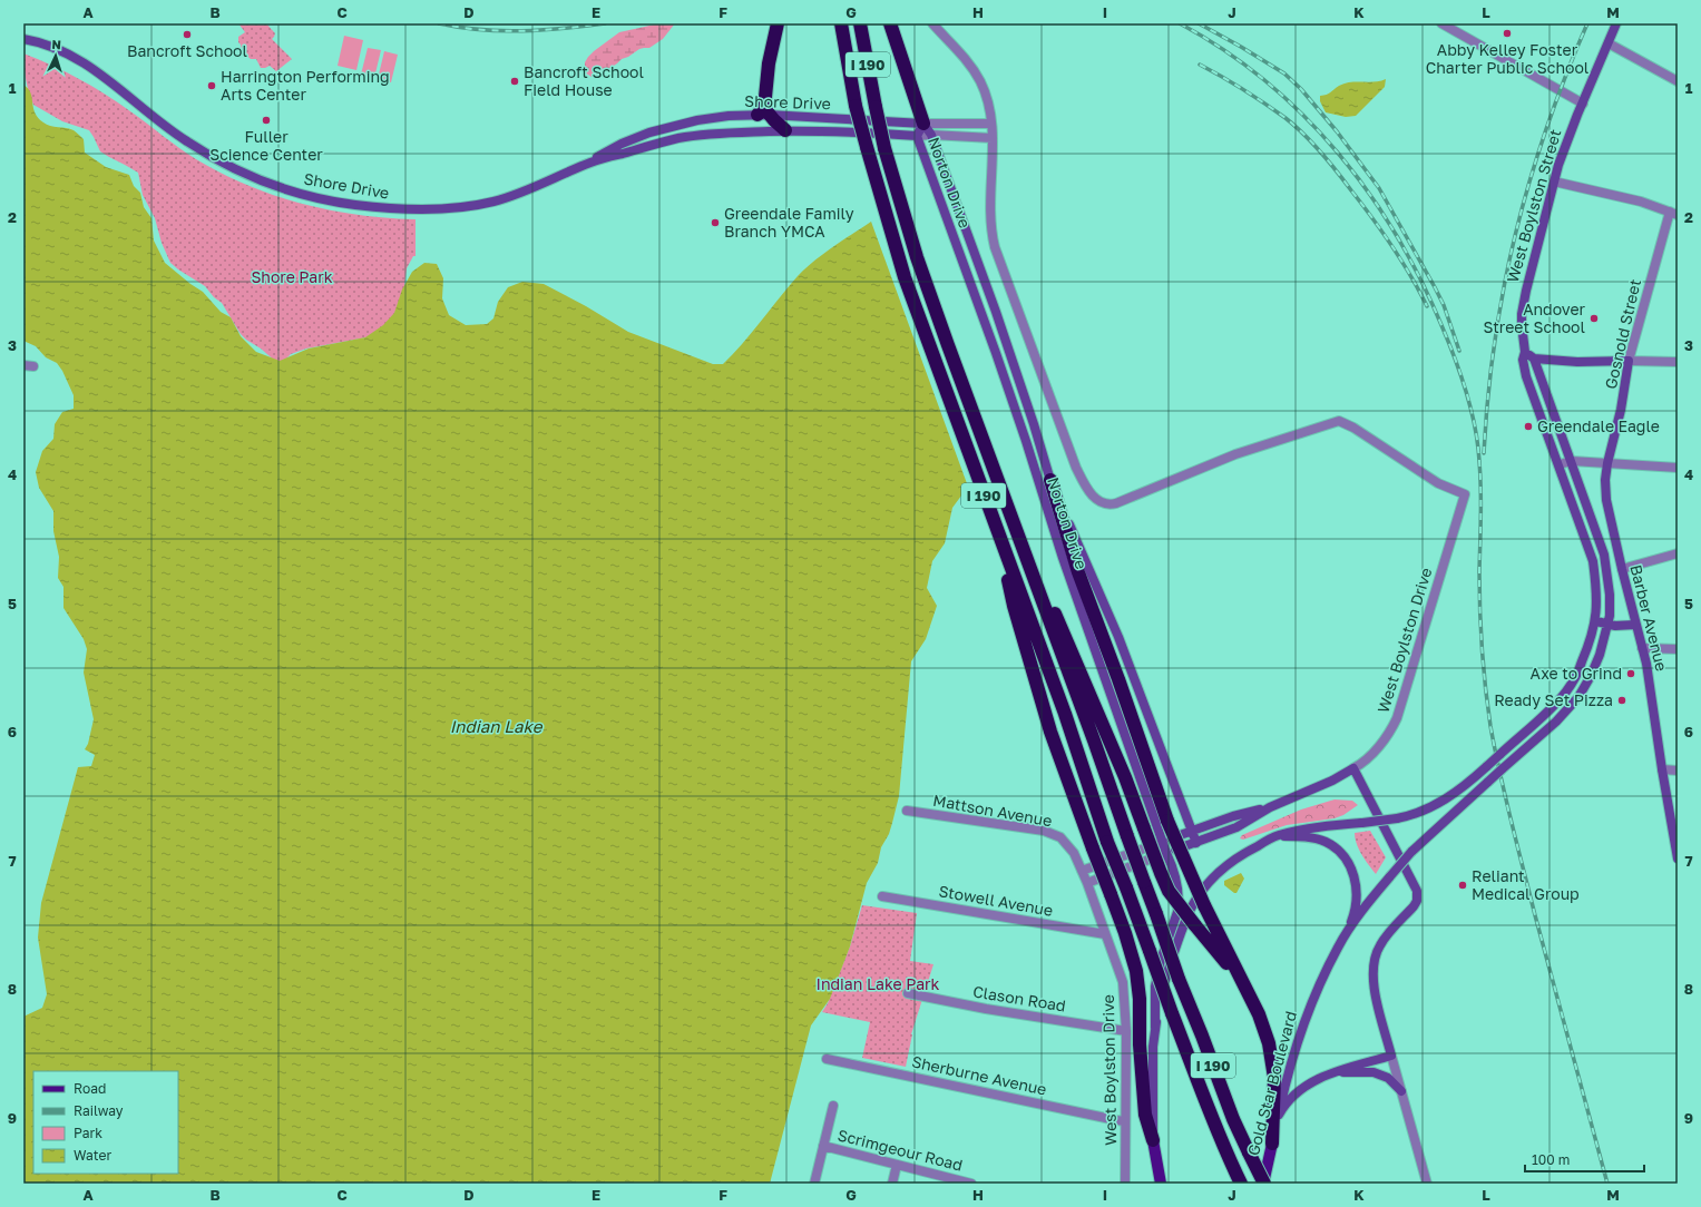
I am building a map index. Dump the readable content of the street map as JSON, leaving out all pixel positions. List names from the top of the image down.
{
  "streets": {
    "highway": ["I 190"],
    "main road": [
      "Shore Drive",
      "Norton Drive",
      "West Boylston Street",
      "Gosnold Street",
      "Barber Avenue",
      "West Boylston Drive",
      "Gold Star Boulevard"
    ],
    "street": [
      "Mattson Avenue",
      "Stowell Avenue",
      "Clason Road",
      "Sherburne Avenue",
      "Scrimgeour Road"
    ]
  },
  "crossings": [
    ["I 190", "Gold Star Boulevard"],
    ["Shore Drive", "Norton Drive"],
    ["Norton Drive", "West Boylston Street"],
    ["Norton Drive", "West Boylston Drive"],
    ["Gosnold Street", "Barber Avenue"],
    ["West Boylston Drive", "Mattson Avenue"],
    ["West Boylston Drive", "Stowell Avenue"],
    ["West Boylston Drive", "Clason Road"],
    ["West Boylston Drive", "Sherburne Avenue"]
  ],
  "water": ["Indian Lake"],
  "parks": ["Shore Park", "Indian Lake Park"],
  "places": [
    "Abby Kelley Foster Charter Public School",
    "Bancroft School",
    "Bancroft School Field House",
    "Harrington Performing Arts Center",
    "Fuller Science Center",
    "Greendale Family Branch YMCA",
    "Andover Street School",
    "Greendale Eagle",
    "Axe to Grind",
    "Ready Set Pizza",
    "Reliant Medical Group"
  ],
  "legend": [
    "Road",
    "Railway",
    "Park",
    "Water"
  ],
  "scale_bar": "100 m",
  "north": "top",
  "grid": {
    "columns": [
      "A",
      "B",
      "C",
      "D",
      "E",
      "F",
      "G",
      "H",
      "I",
      "J",
      "K",
      "L",
      "M"
    ],
    "rows": [
      "1",
      "2",
      "3",
      "4",
      "5",
      "6",
      "7",
      "8",
      "9"
    ]
  }
}
